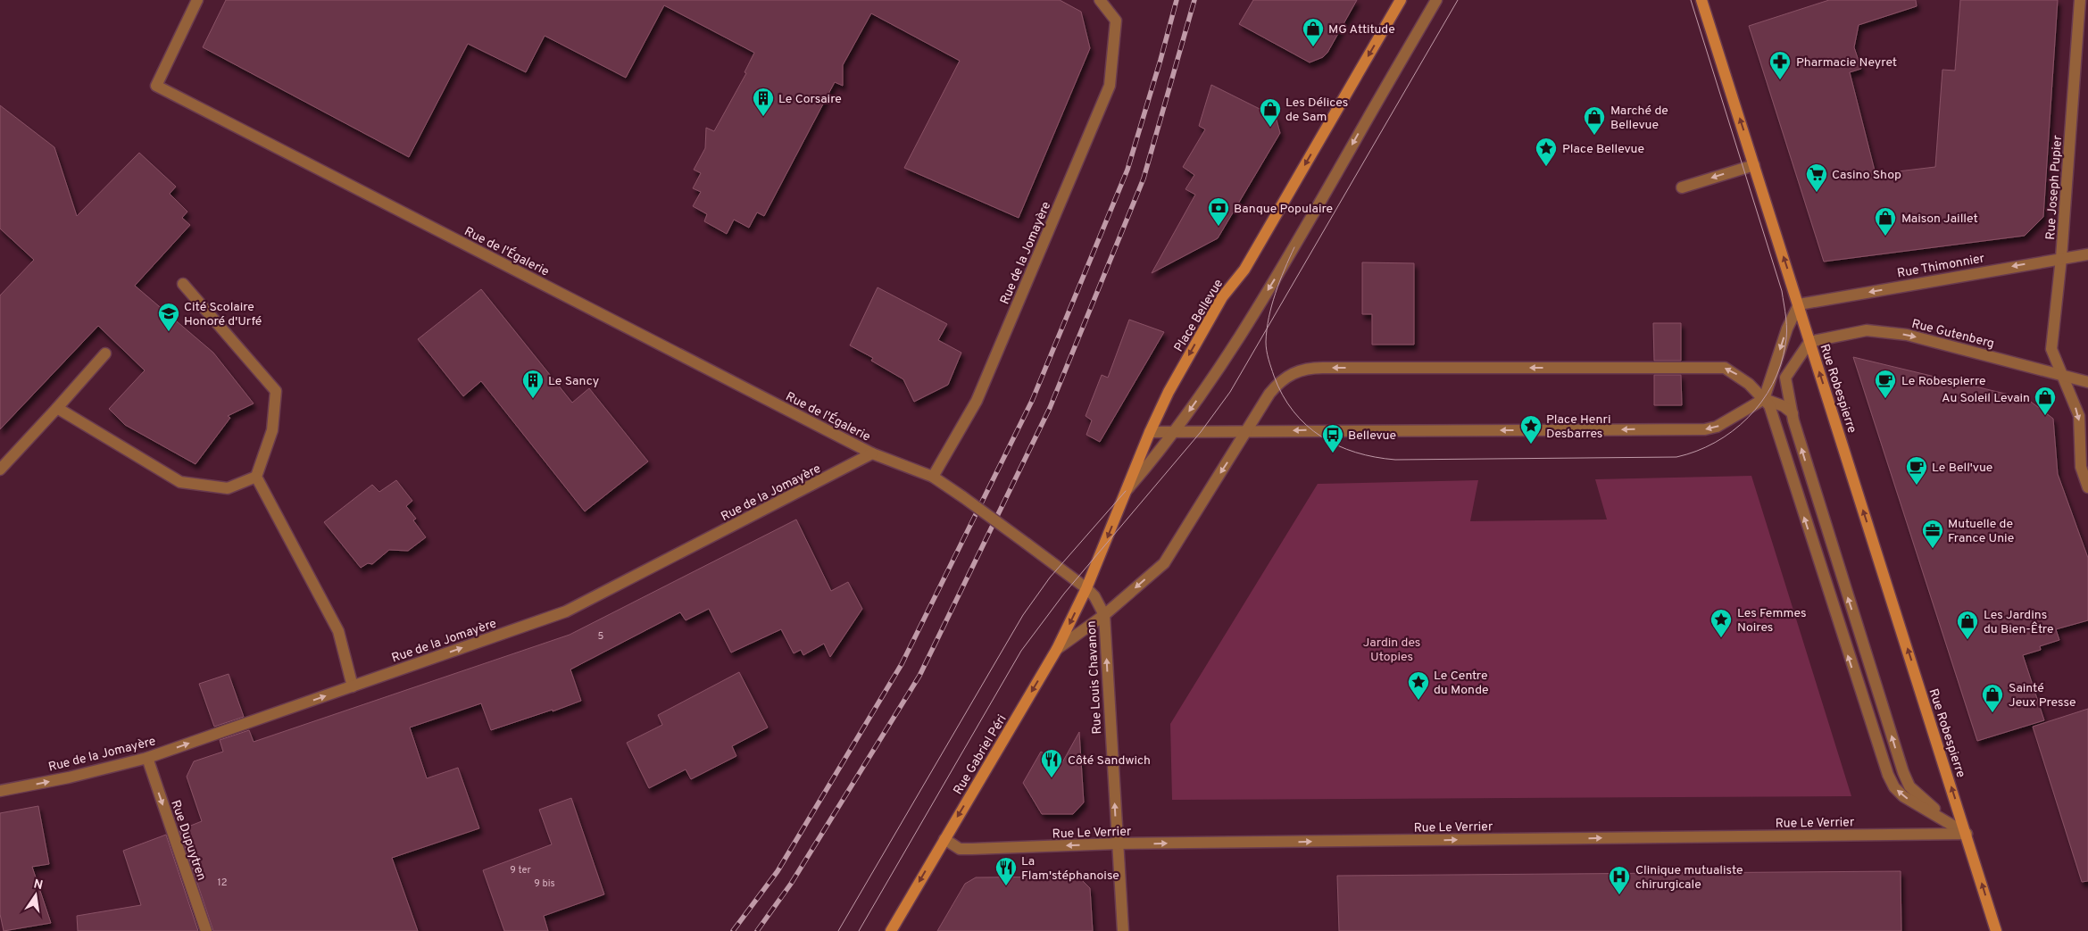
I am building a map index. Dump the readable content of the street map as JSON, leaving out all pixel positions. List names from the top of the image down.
{
  "streets": {
    "main road": ["Place Bellevue", "Rue Robespierre", "Rue Gabriel Péri"],
    "street": [
      "Rue Joseph Pupier",
      "Rue de l'Égalerie",
      "Rue de la Jomayère",
      "Rue Thimonnier",
      "Rue Gutenberg",
      "Rue Louis Chavanon",
      "Rue Le Verrier",
      "Rue Dupuytren"
    ]
  },
  "crossings": [
    ["Rue Joseph Pupier", "Rue Thimonnier"],
    ["Rue Joseph Pupier", "Rue Gutenberg"],
    ["Rue de l'Égalerie", "Rue de la Jomayère"],
    ["Rue de la Jomayère", "Rue Dupuytren"],
    ["Place Bellevue", "Rue Louis Chavanon"],
    ["Place Bellevue", "Rue Gabriel Péri"],
    ["Rue Gutenberg", "Rue Robespierre"],
    ["Rue Robespierre", "Rue Le Verrier"],
    ["Rue Louis Chavanon", "Rue Gabriel Péri"],
    ["Rue Louis Chavanon", "Rue Le Verrier"],
    ["Rue Gabriel Péri", "Rue Le Verrier"]
  ],
  "one_way": [
    "Rue de la Jomayère",
    "Rue Thimonnier",
    "Place Bellevue",
    "Rue Gutenberg",
    "Rue Louis Chavanon",
    "Rue Gabriel Péri",
    "Rue Dupuytren"
  ],
  "parks": ["Jardin des Utopies"],
  "places": {
    "shop": [
      "MG Attitude",
      "Les Délices de Sam",
      "Marché de Bellevue",
      "Maison Jaillet",
      "Au Soleil Levain",
      "Les Jardins du Bien-Être",
      "Sainté Jeux Presse"
    ],
    "pharmacy": ["Pharmacie Neyret"],
    "building": ["Le Corsaire", "Le Sancy"],
    "place": [
      "Place Bellevue",
      "Place Henri Desbarres",
      "Les Femmes Noires",
      "Le Centre du Monde"
    ],
    "supermarket": ["Casino Shop"],
    "bank": ["Banque Populaire"],
    "school or university": ["Cité Scolaire Honoré d'Urfé"],
    "cafe": ["Le Robespierre", "Le Bell'vue"],
    "bus stop": ["Bellevue"],
    "office": ["Mutuelle de France Unie"],
    "restaurant": ["Côté Sandwich", "La Flam'stéphanoise"],
    "hospital": ["Clinique mutualiste chirurgicale"]
  },
  "house_numbers": [
    "5",
    "9 ter",
    "12",
    "9 bis"
  ],
  "north": "top"
}
